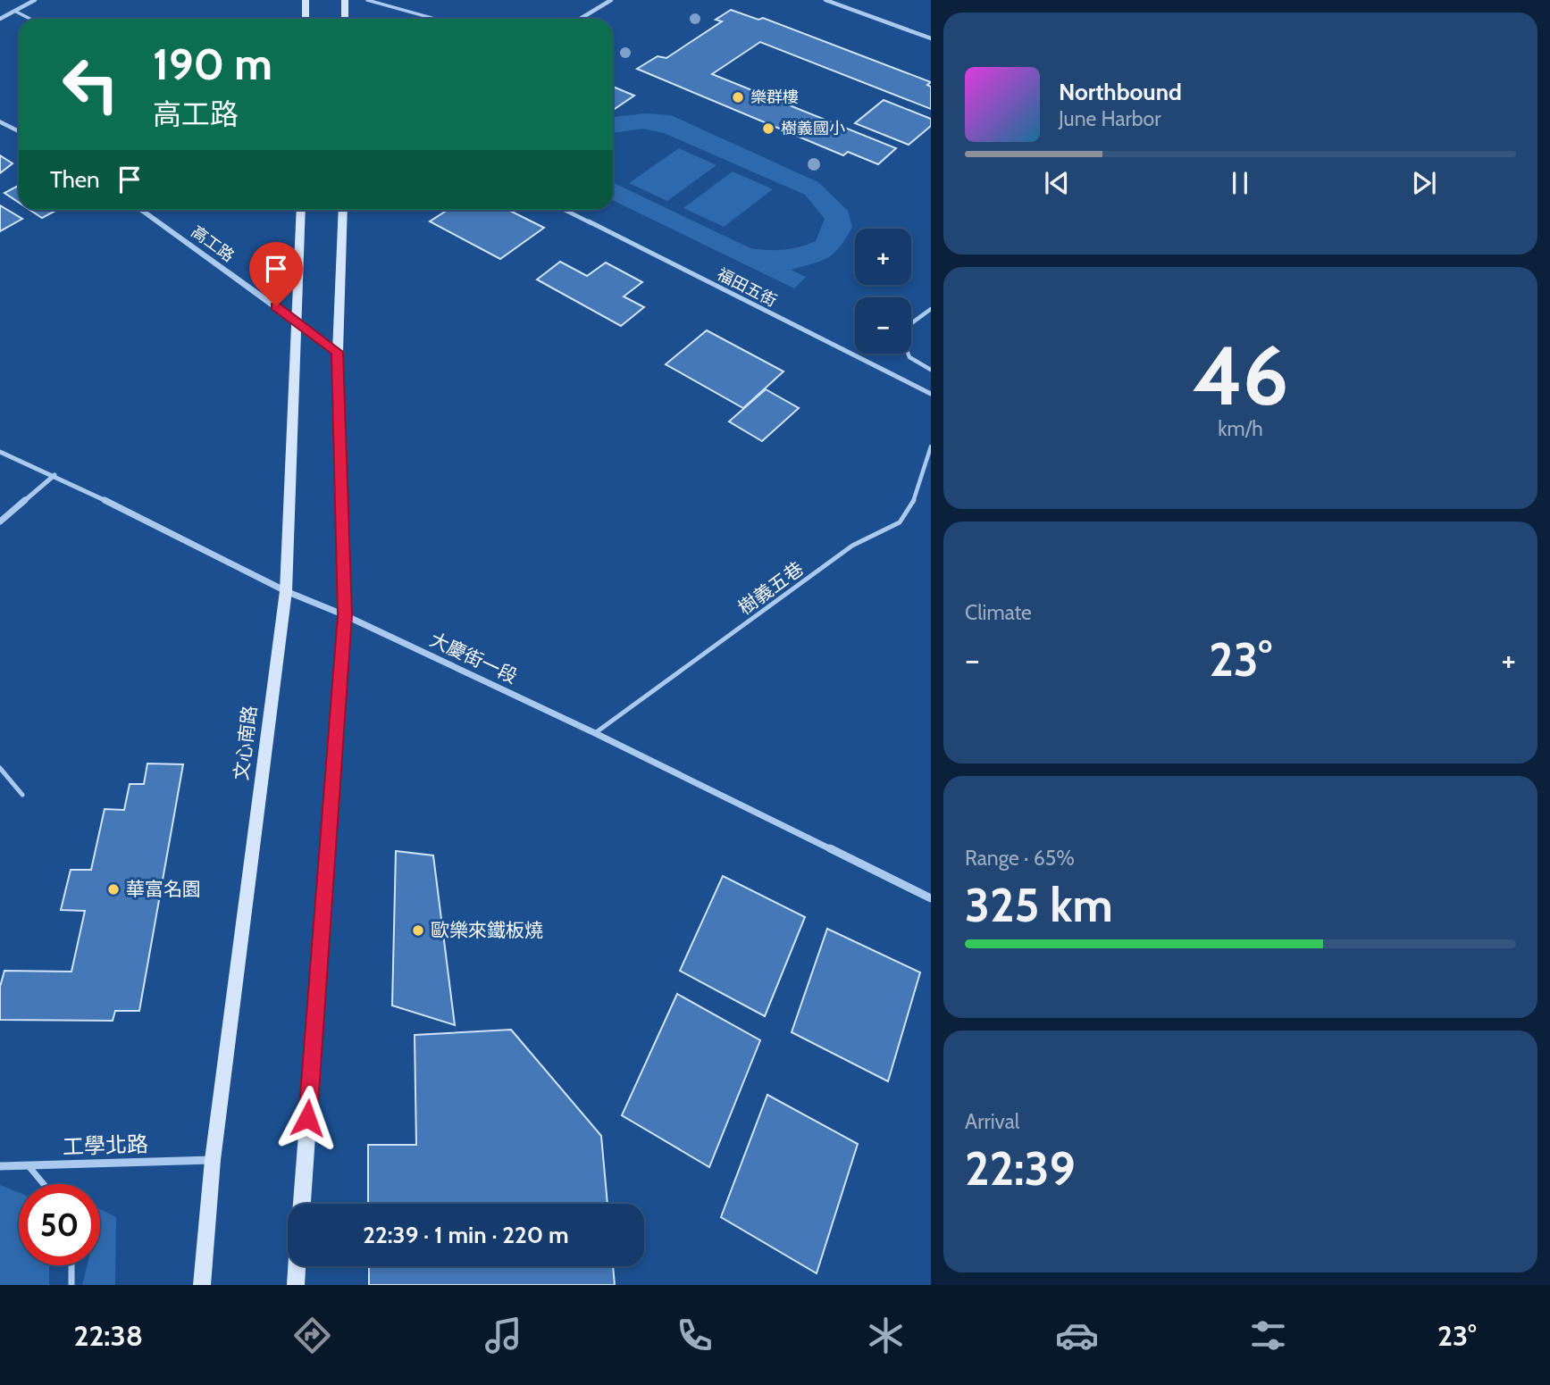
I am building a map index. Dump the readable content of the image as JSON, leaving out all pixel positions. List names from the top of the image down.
{
  "streets": {
    "main road": ["文心南路"],
    "street": [
      "高工路",
      "福田五街",
      "大慶街一段",
      "工學北路"
    ],
    "lane": ["樹義五巷"]
  },
  "crossings": [
    ["高工路", "文心南路"],
    ["樹義五巷", "大慶街一段"],
    ["大慶街一段", "文心南路"],
    ["文心南路", "工學北路"]
  ],
  "places": [
    "樂群樓",
    "樹義國小",
    "華富名園",
    "歐樂來鐵板燒"
  ],
  "page": {
    "turn": ["190 m", "高工路"],
    "song": ["Northbound", "June Harbor"],
    "then": "Then",
    "map_buttons": ["+", "−"],
    "tile": [
      ["46", "km/h"],
      "Climate",
      ["Range · 65%", "325 km"],
      ["Arrival", "22:39"]
    ],
    "heat": ["−", "23°", "+"],
    "limit": "50",
    "trip": "22:39 · 1 min · 220 m",
    "tabs": ["22:38", "23°"]
  }
}
